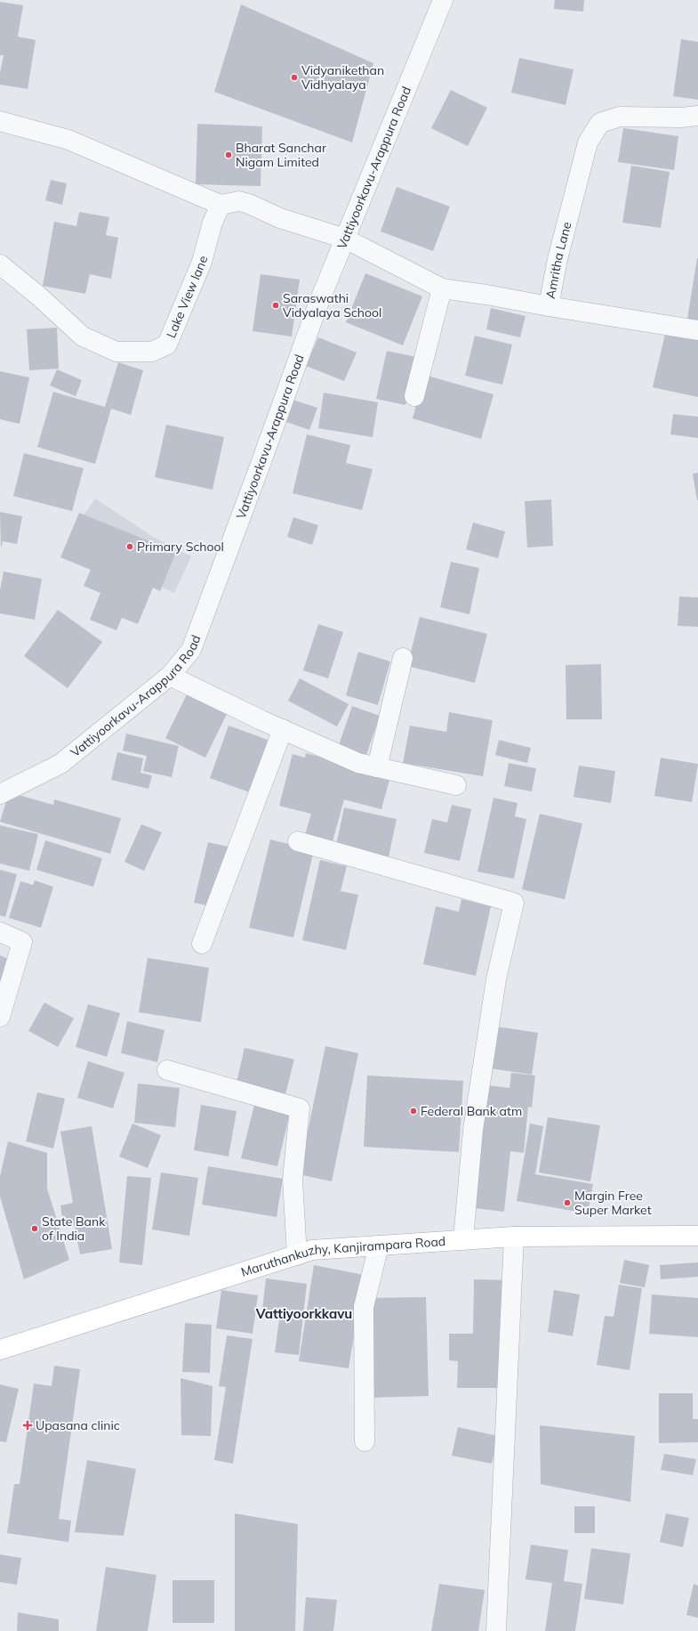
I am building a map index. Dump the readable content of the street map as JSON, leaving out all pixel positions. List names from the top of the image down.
{
  "streets": {
    "main road": ["Maruthankuzhy, Kanjirampara Road"],
    "street": ["Vattiyoorkavu-Arappura Road", "Amritha Lane", "Lake View lane"]
  },
  "crossings": [
    ["Vattiyoorkavu-Arappura Road", "Amritha Lane"]
  ],
  "districts": ["Vattiyoorkkavu"],
  "places": {
    "other": [
      "Vidyanikethan Vidhyalaya",
      "Bharat Sanchar Nigam Limited",
      "Saraswathi Vidyalaya School",
      "Primary School",
      "Federal Bank atm",
      "Margin Free Super Market",
      "State Bank of India"
    ],
    "health": ["Upasana clinic"]
  }
}
